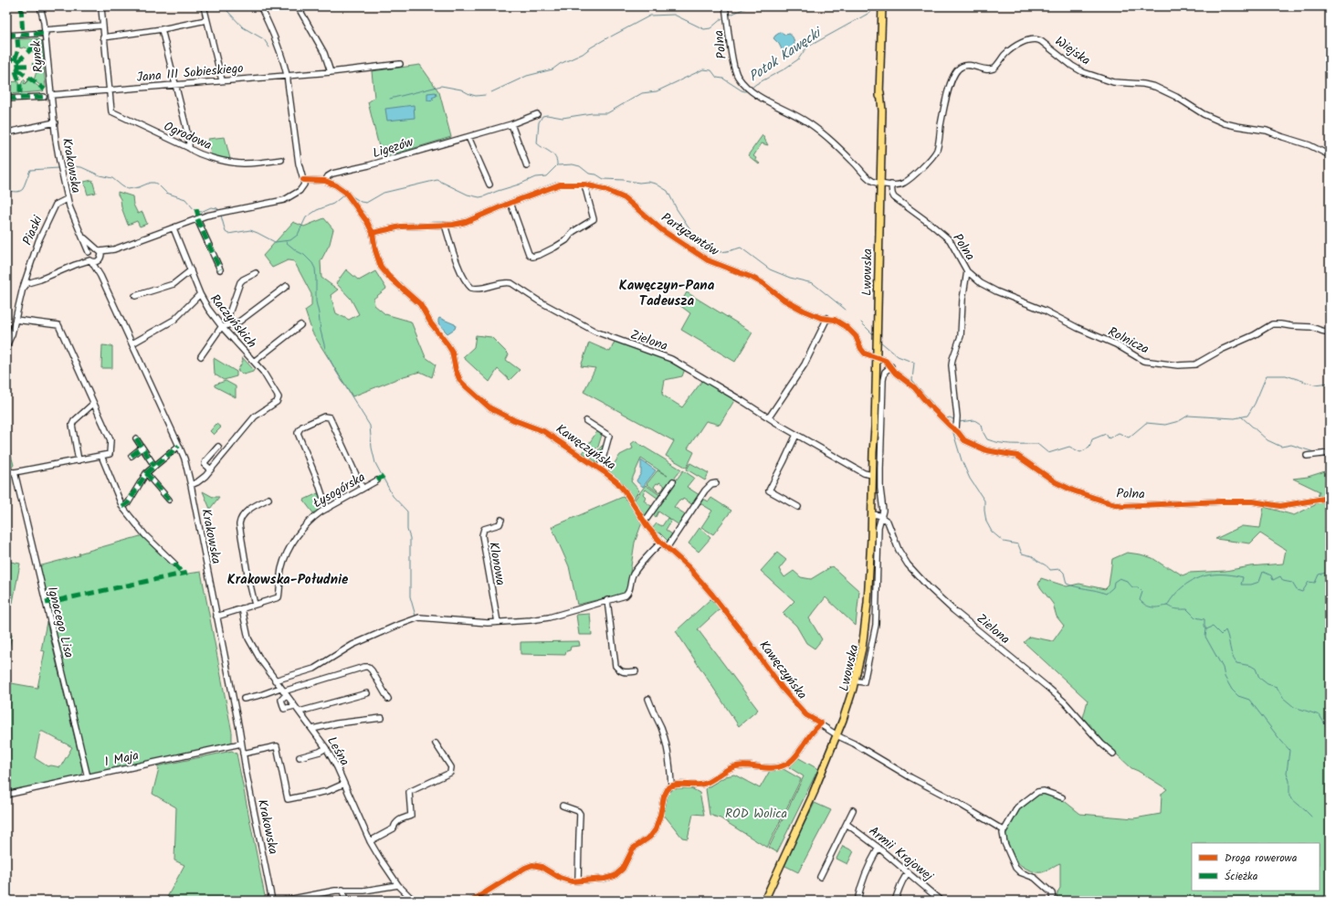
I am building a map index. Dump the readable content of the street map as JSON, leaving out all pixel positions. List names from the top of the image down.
{
  "streets": {
    "main road": ["Lwowska"],
    "street": [
      "Polna",
      "Wiejska",
      "Rynek",
      "Jana III Sobieskiego",
      "Ogrodowa",
      "Ligęzów",
      "Krakowska",
      "Piaski",
      "Partyzantów",
      "Raczyńskich",
      "Zielona",
      "Rolnicza",
      "Kawęczyńska",
      "Łysogórska",
      "Klonowa",
      "Ignacego Lisa",
      "Leśna",
      "1 Maja",
      "Armii Krajowej"
    ]
  },
  "crossings": [
    ["Polna", "Wiejska"],
    ["Polna", "Partyzantów"],
    ["Polna", "Lwowska"],
    ["Polna", "Rolnicza"],
    ["Wiejska", "Lwowska"],
    ["Rynek", "Jana III Sobieskiego"],
    ["Rynek", "Krakowska"],
    ["Jana III Sobieskiego", "Ogrodowa"],
    ["Jana III Sobieskiego", "Krakowska"],
    ["Ligęzów", "Kawęczyńska"],
    ["Krakowska", "Piaski"],
    ["Krakowska", "Łysogórska"],
    ["Krakowska", "1 Maja"],
    ["Partyzantów", "Lwowska"],
    ["Partyzantów", "Zielona"],
    ["Partyzantów", "Kawęczyńska"],
    ["Lwowska", "Zielona"],
    ["Lwowska", "Kawęczyńska"],
    ["Łysogórska", "Leśna"],
    ["Ignacego Lisa", "1 Maja"]
  ],
  "districts": ["Kawęczyn-Pana Tadeusza", "Krakowska-Południe"],
  "water": ["Potok Kawęcki"],
  "parks": ["ROD Wolica"],
  "legend": ["Droga rowerowa", "Ścieżka"]
}
